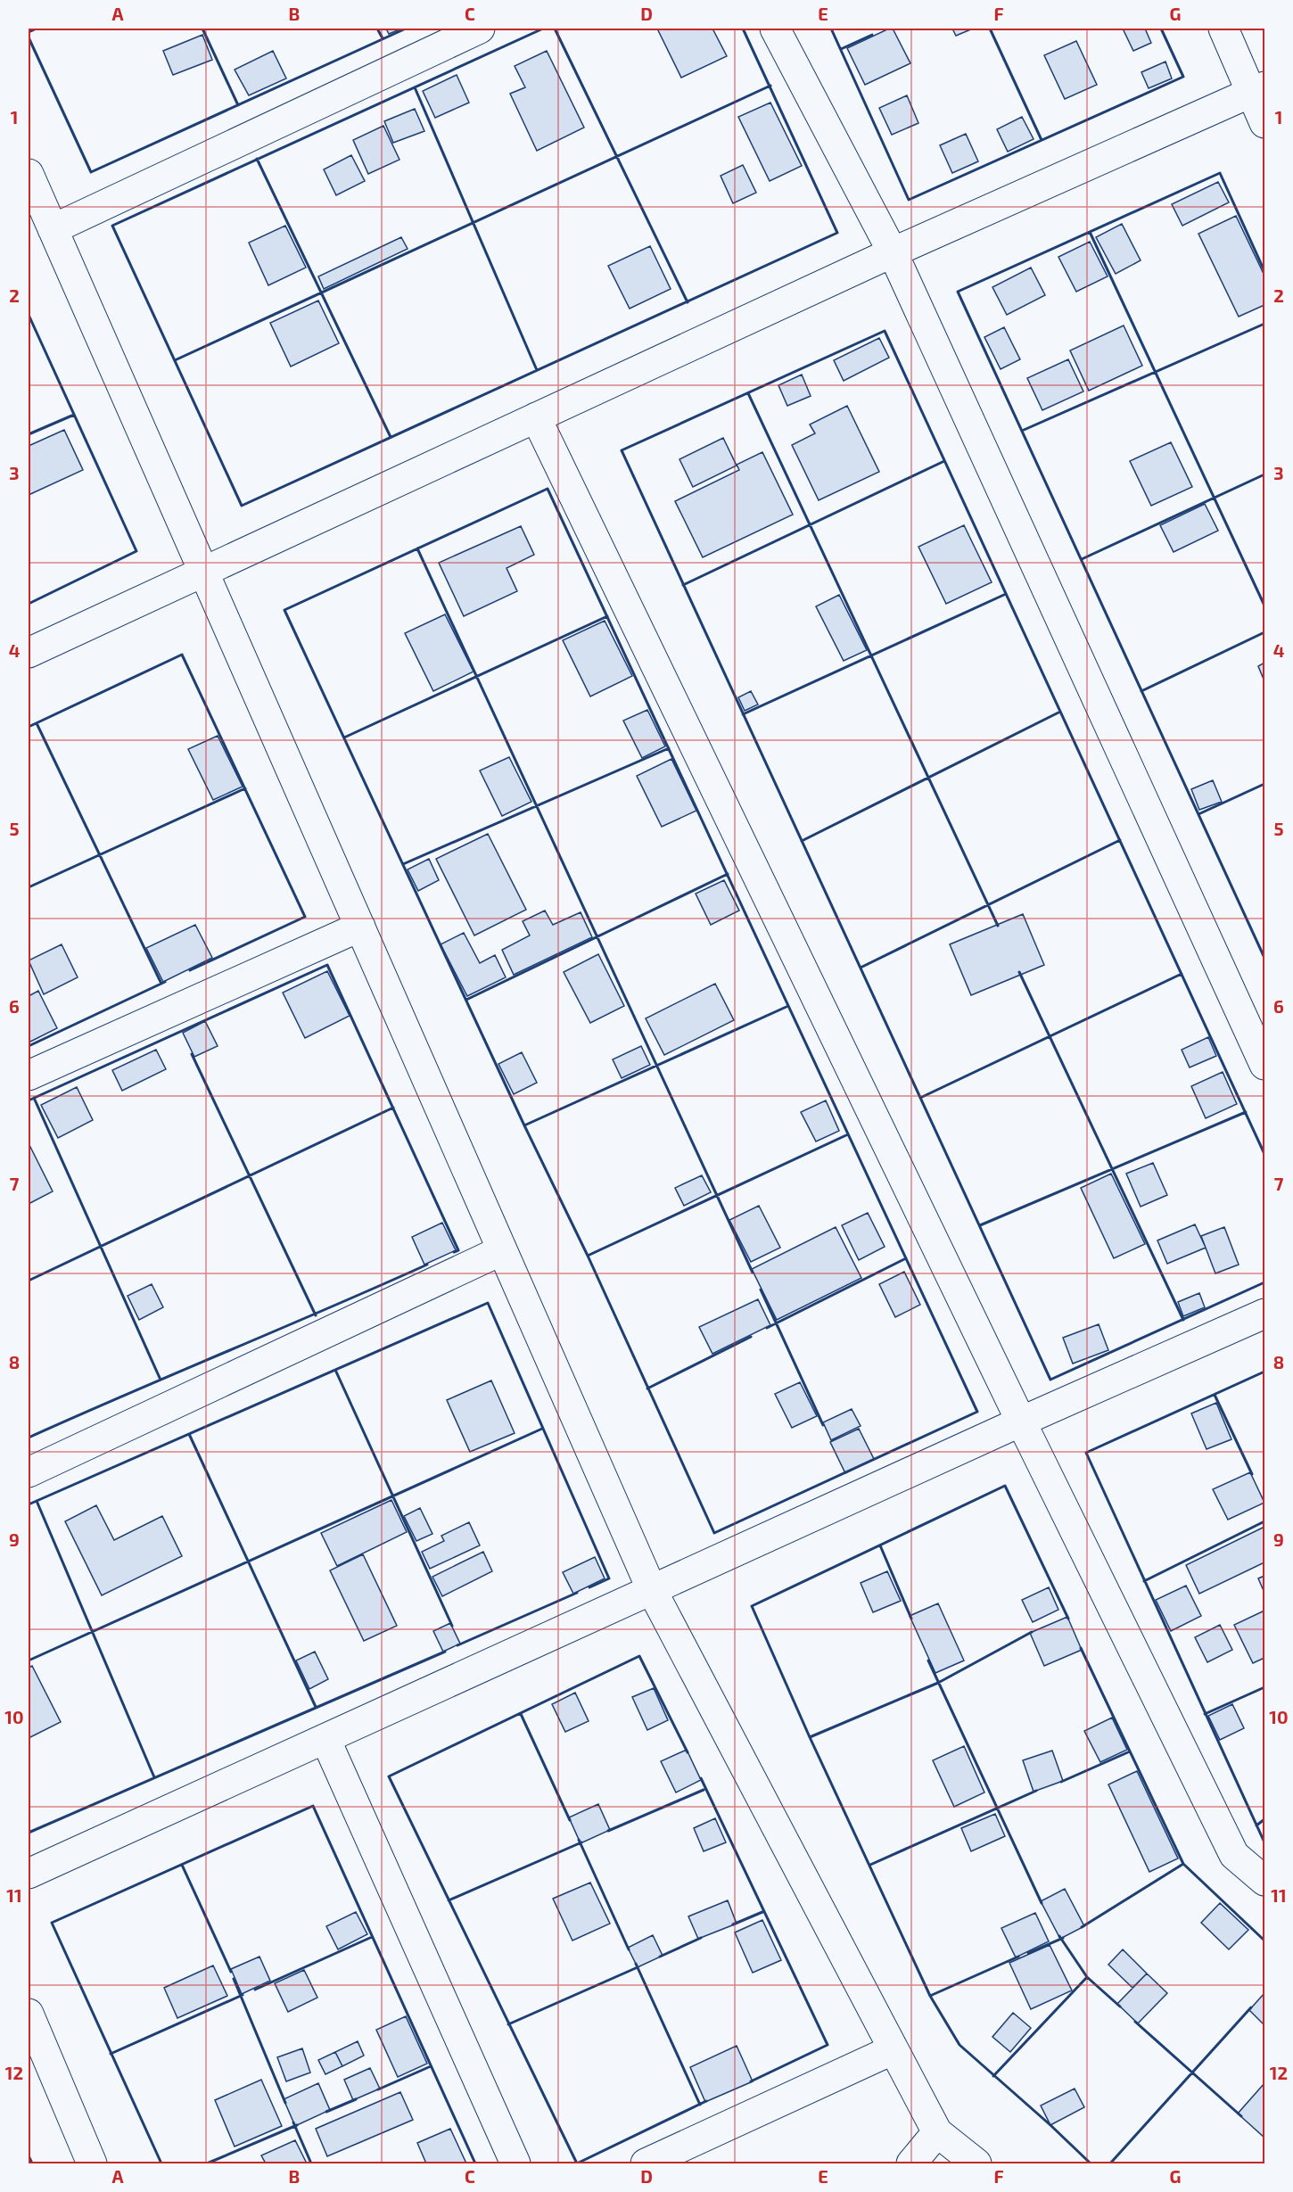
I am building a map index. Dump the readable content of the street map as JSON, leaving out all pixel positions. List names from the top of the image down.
{
  "grid": {
    "columns": [
      "A",
      "B",
      "C",
      "D",
      "E",
      "F",
      "G"
    ],
    "rows": [
      "1",
      "2",
      "3",
      "4",
      "5",
      "6",
      "7",
      "8",
      "9",
      "10",
      "11",
      "12"
    ]
  }
}
